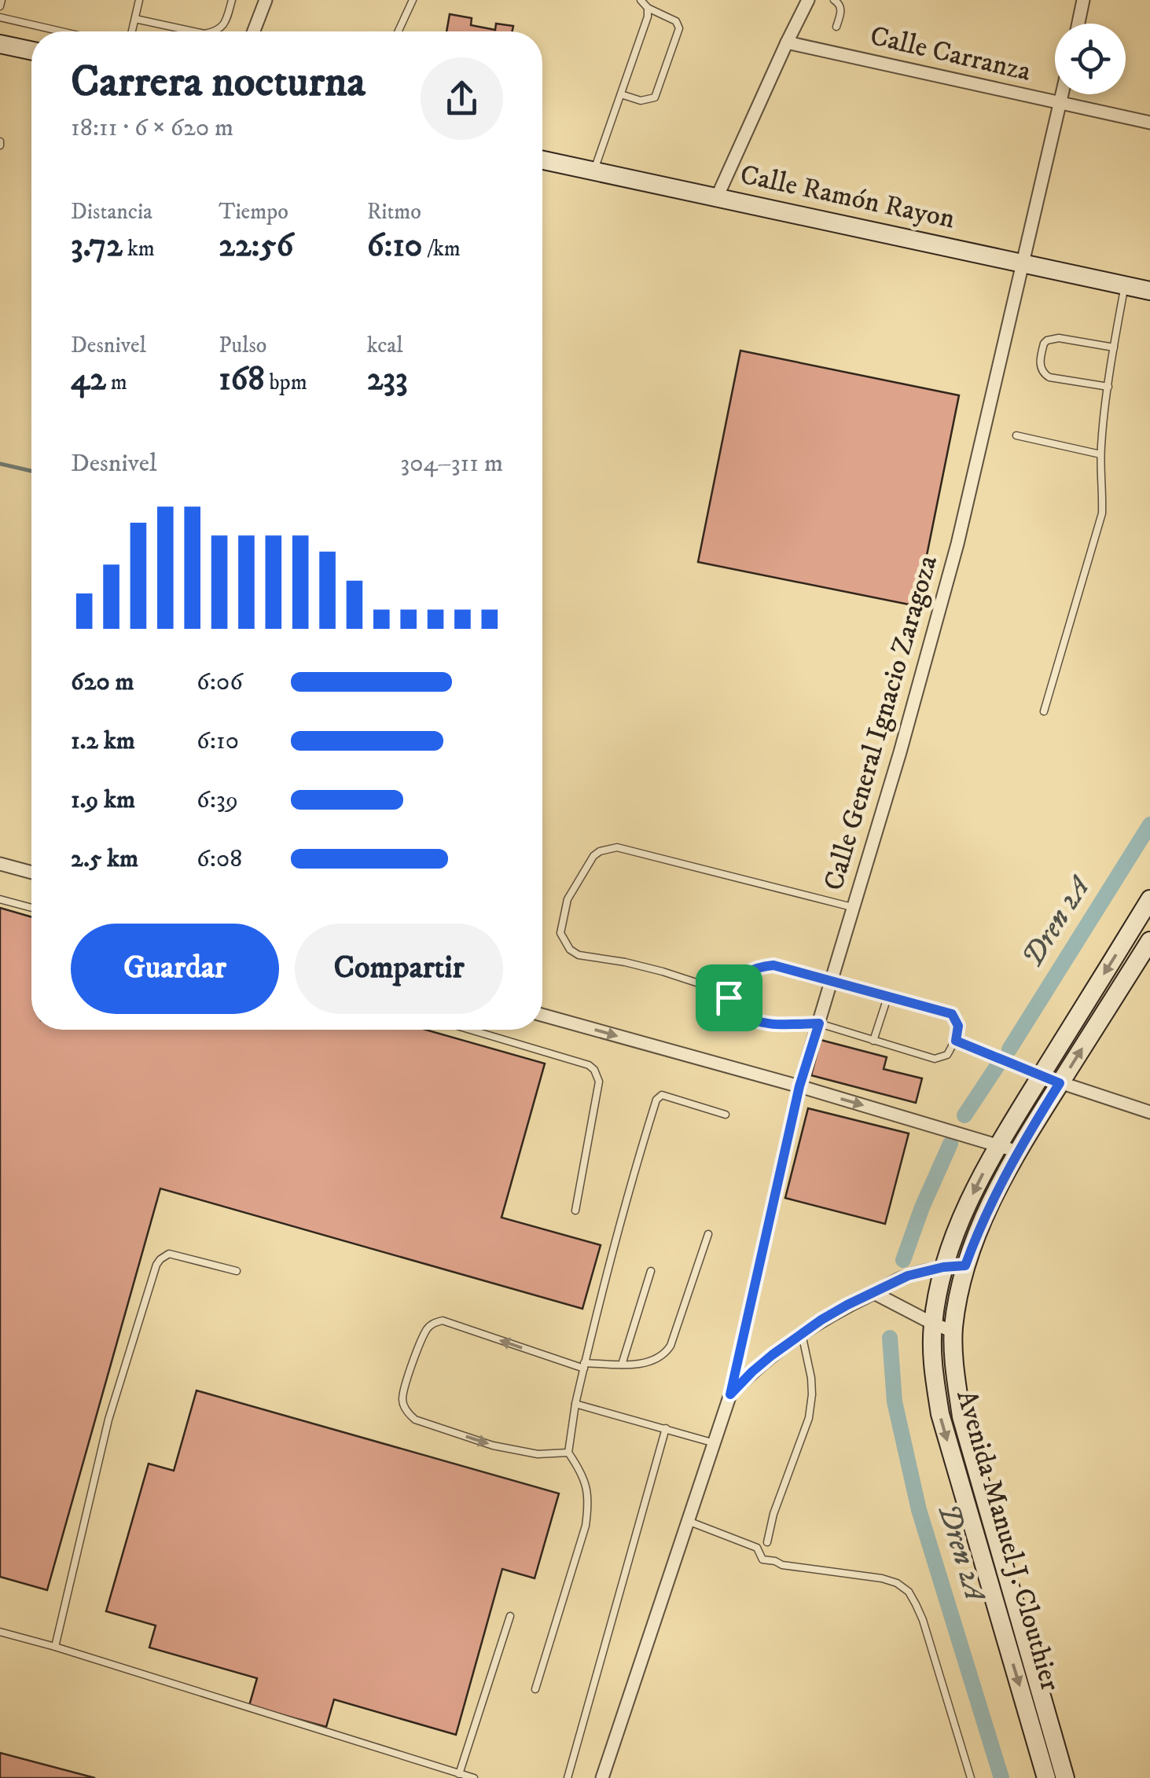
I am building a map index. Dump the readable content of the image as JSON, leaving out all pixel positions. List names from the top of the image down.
{
  "streets": {
    "main road": ["Calle Ramón Rayon", "Avenida Manuel J. Clouthier"],
    "street": ["Calle Carranza", "Calle General Ignacio Zaragoza"]
  },
  "crossings": [
    ["Calle Carranza", "Calle General Ignacio Zaragoza"],
    ["Calle Ramón Rayon", "Calle General Ignacio Zaragoza"]
  ],
  "water": ["Dren 2A"],
  "page": {
    "heading": ["Carrera nocturna", "18:11 · 6 × 620 m"],
    "stats": [
      ["Distancia", "3.72 km"],
      ["Tiempo", "22:56"],
      ["Ritmo", "6:10 /km"],
      ["Desnivel", "42 m"],
      ["Pulso", "168 bpm"],
      ["kcal", "233"]
    ],
    "chart": ["Desnivel", "304–311 m"],
    "list": [
      {
        "name": "620 m",
        "note": "6:06"
      },
      {
        "name": "1.2 km",
        "note": "6:10"
      },
      {
        "name": "1.9 km",
        "note": "6:39"
      },
      {
        "name": "2.5 km",
        "note": "6:08"
      }
    ],
    "buttons": ["Guardar", "Compartir"]
  }
}
